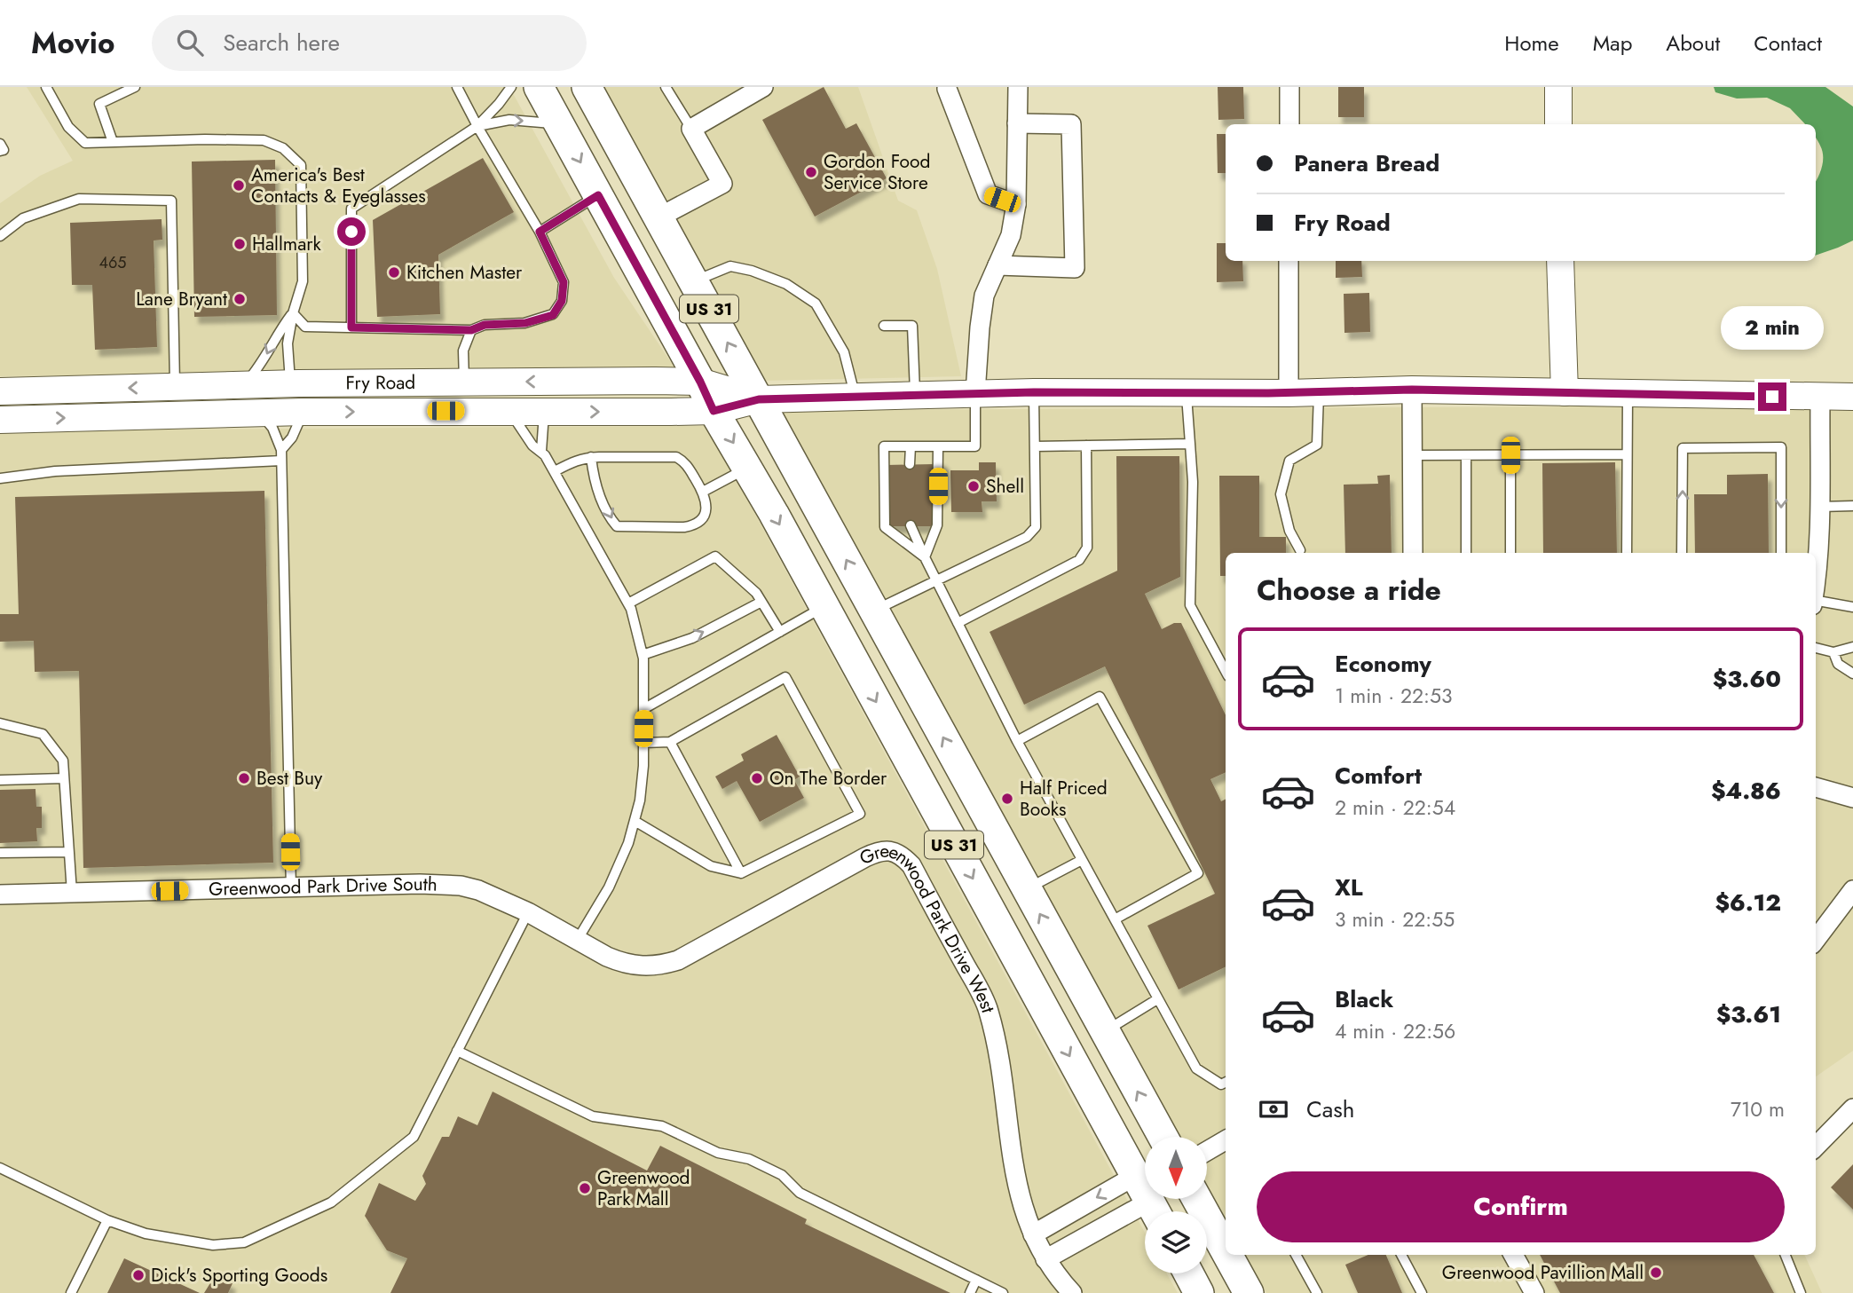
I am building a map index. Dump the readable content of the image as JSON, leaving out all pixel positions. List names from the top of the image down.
{
  "streets": {
    "main road": ["US 31"],
    "street": ["Fry Road", "Greenwood Park Drive South", "Greenwood Park Drive West"]
  },
  "crossings": [
    ["US 31", "Fry Road"],
    ["Greenwood Park Drive South", "Greenwood Park Drive West"]
  ],
  "places": [
    "Gordon Food Service Store",
    "America's Best Contacts & Eyeglasses",
    "Hallmark",
    "Kitchen Master",
    "Lane Bryant",
    "Shell",
    "Best Buy",
    "On The Border",
    "Half Priced Books",
    "Greenwood Park Mall",
    "Greenwood Pavillion Mall",
    "Dick's Sporting Goods"
  ],
  "house_numbers": ["465"],
  "north": "bottom",
  "page": {
    "header": "Movio",
    "search": "Search here",
    "nav": [
      "Home",
      "Map",
      "About",
      "Contact"
    ],
    "banner": ["Panera Bread", "Fry Road"],
    "bubble": "2 min",
    "heading": "Choose a ride",
    "list": [
      {
        "name": "Economy",
        "note": "1 min · 22:53",
        "value": "$3.60"
      },
      {
        "name": "Comfort",
        "note": "2 min · 22:54",
        "value": "$4.86"
      },
      {
        "name": "XL",
        "note": "3 min · 22:55",
        "value": "$6.12"
      },
      {
        "name": "Black",
        "note": "4 min · 22:56",
        "value": "$3.61"
      }
    ],
    "pay": ["Cash", "710 m"],
    "buttons": "Confirm"
  }
}
